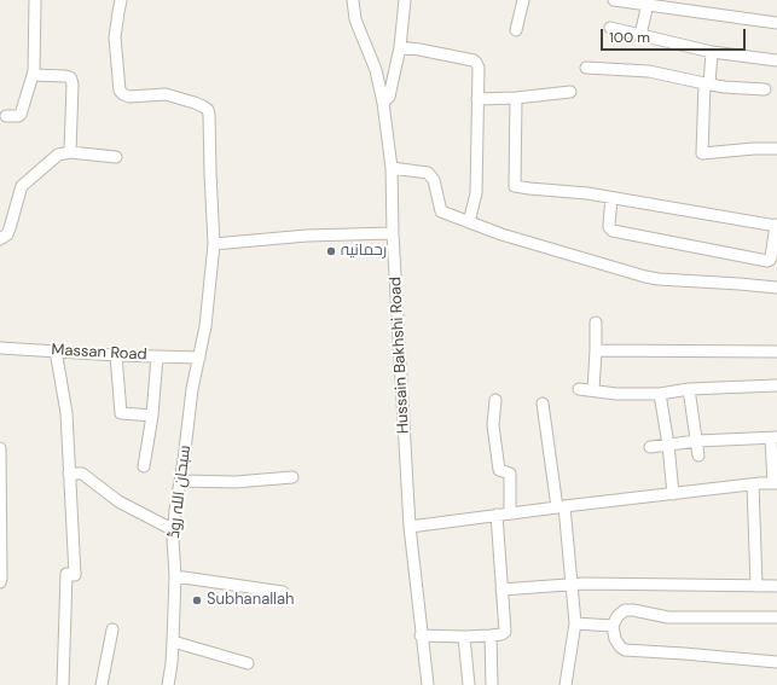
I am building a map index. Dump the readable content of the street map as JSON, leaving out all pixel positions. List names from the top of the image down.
{
  "streets": {
    "street": ["Massan Road", "Hussain Bakhshi Road", "سبحان اللہ روڈ"]
  },
  "crossings": [
    ["Massan Road", "سبحان اللہ روڈ"]
  ],
  "places": ["رحمانیہ", "Subhanallah"],
  "scale_bar": "100 m"
}
